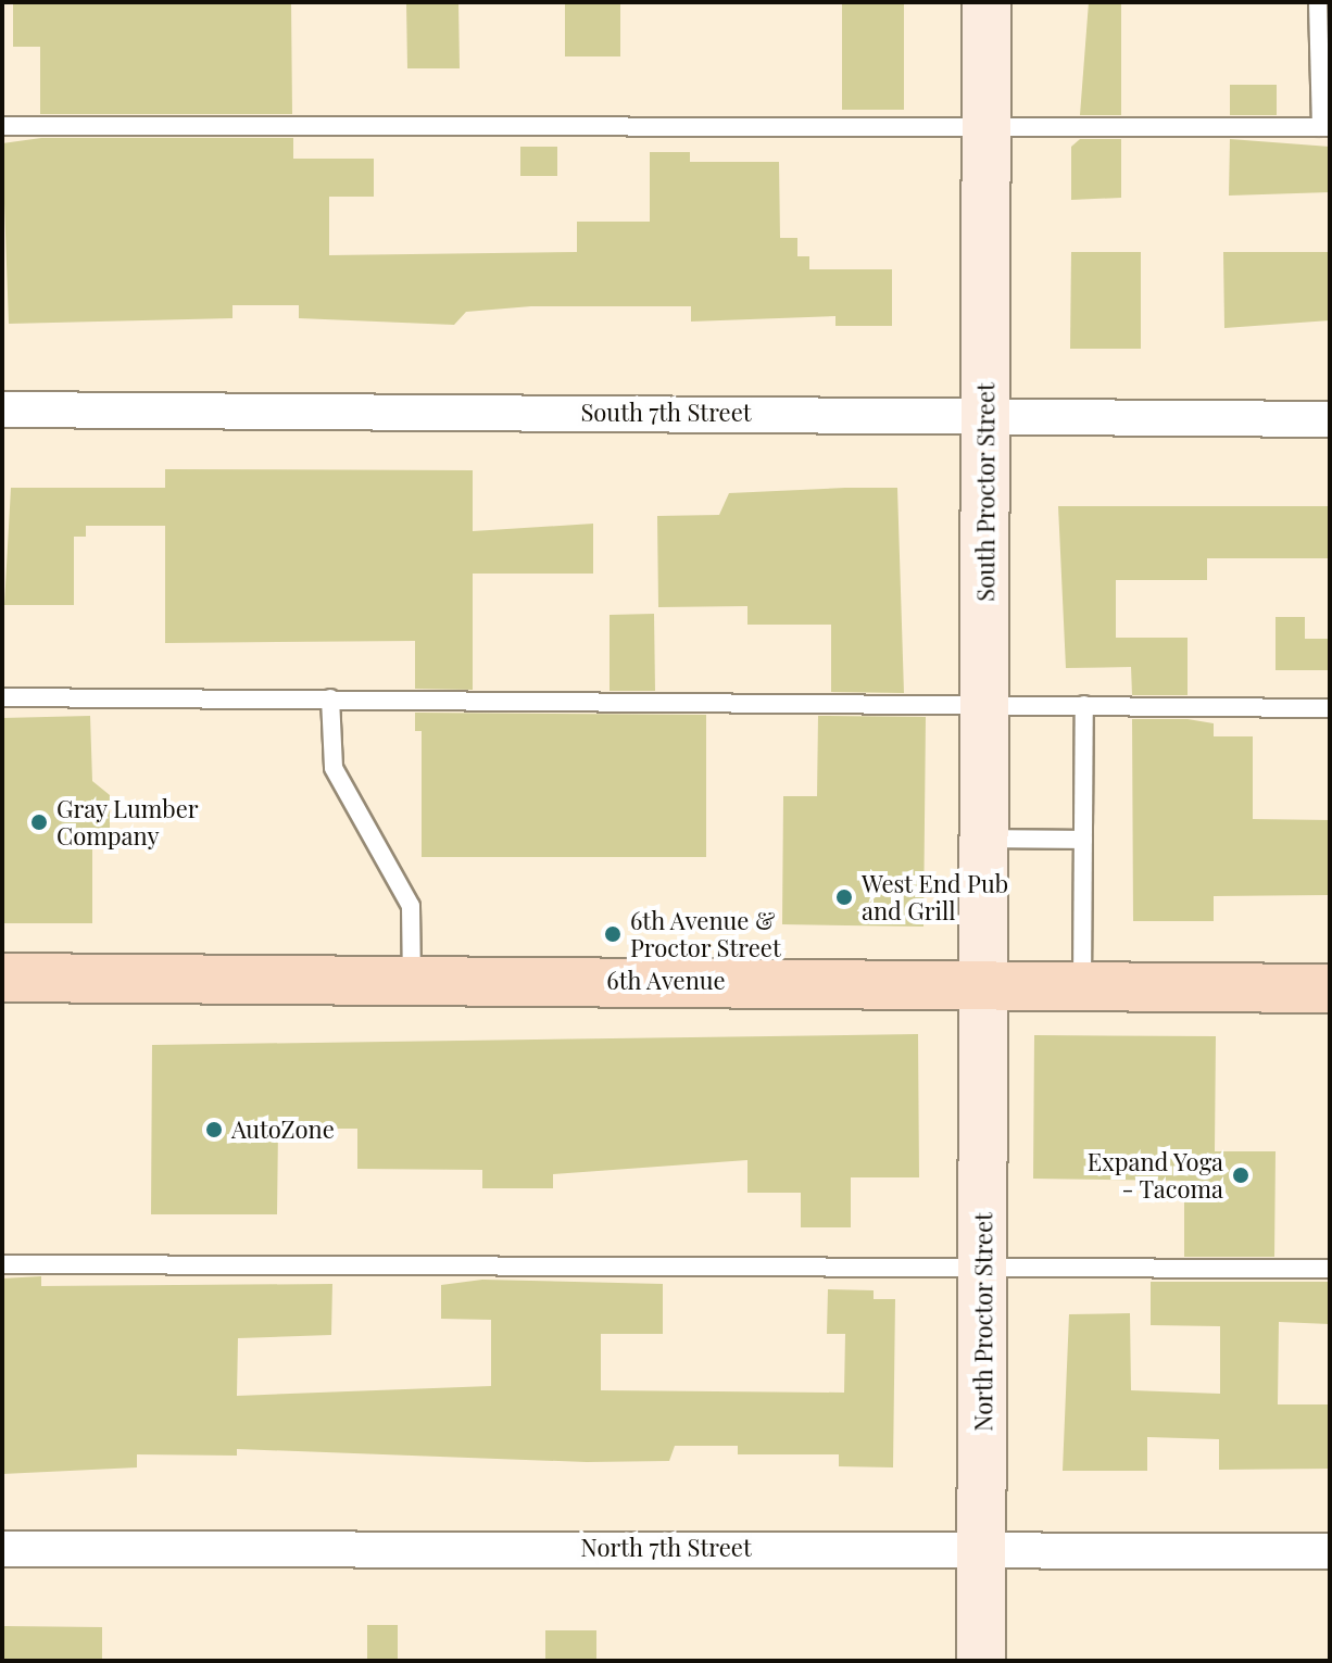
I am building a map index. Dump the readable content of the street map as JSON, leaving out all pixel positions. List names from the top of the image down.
{
  "streets": {
    "main road": ["6th Avenue"],
    "street": [
      "South 7th Street",
      "South Proctor Street",
      "North Proctor Street",
      "North 7th Street"
    ]
  },
  "crossings": [
    ["South 7th Street", "South Proctor Street"],
    ["South Proctor Street", "6th Avenue"],
    ["South Proctor Street", "North Proctor Street"],
    ["6th Avenue", "North Proctor Street"],
    ["North Proctor Street", "North 7th Street"]
  ],
  "places": [
    "Gray Lumber Company",
    "West End Pub and Grill",
    "6th Avenue & Proctor Street",
    "AutoZone",
    "Expand Yoga - Tacoma"
  ]
}
